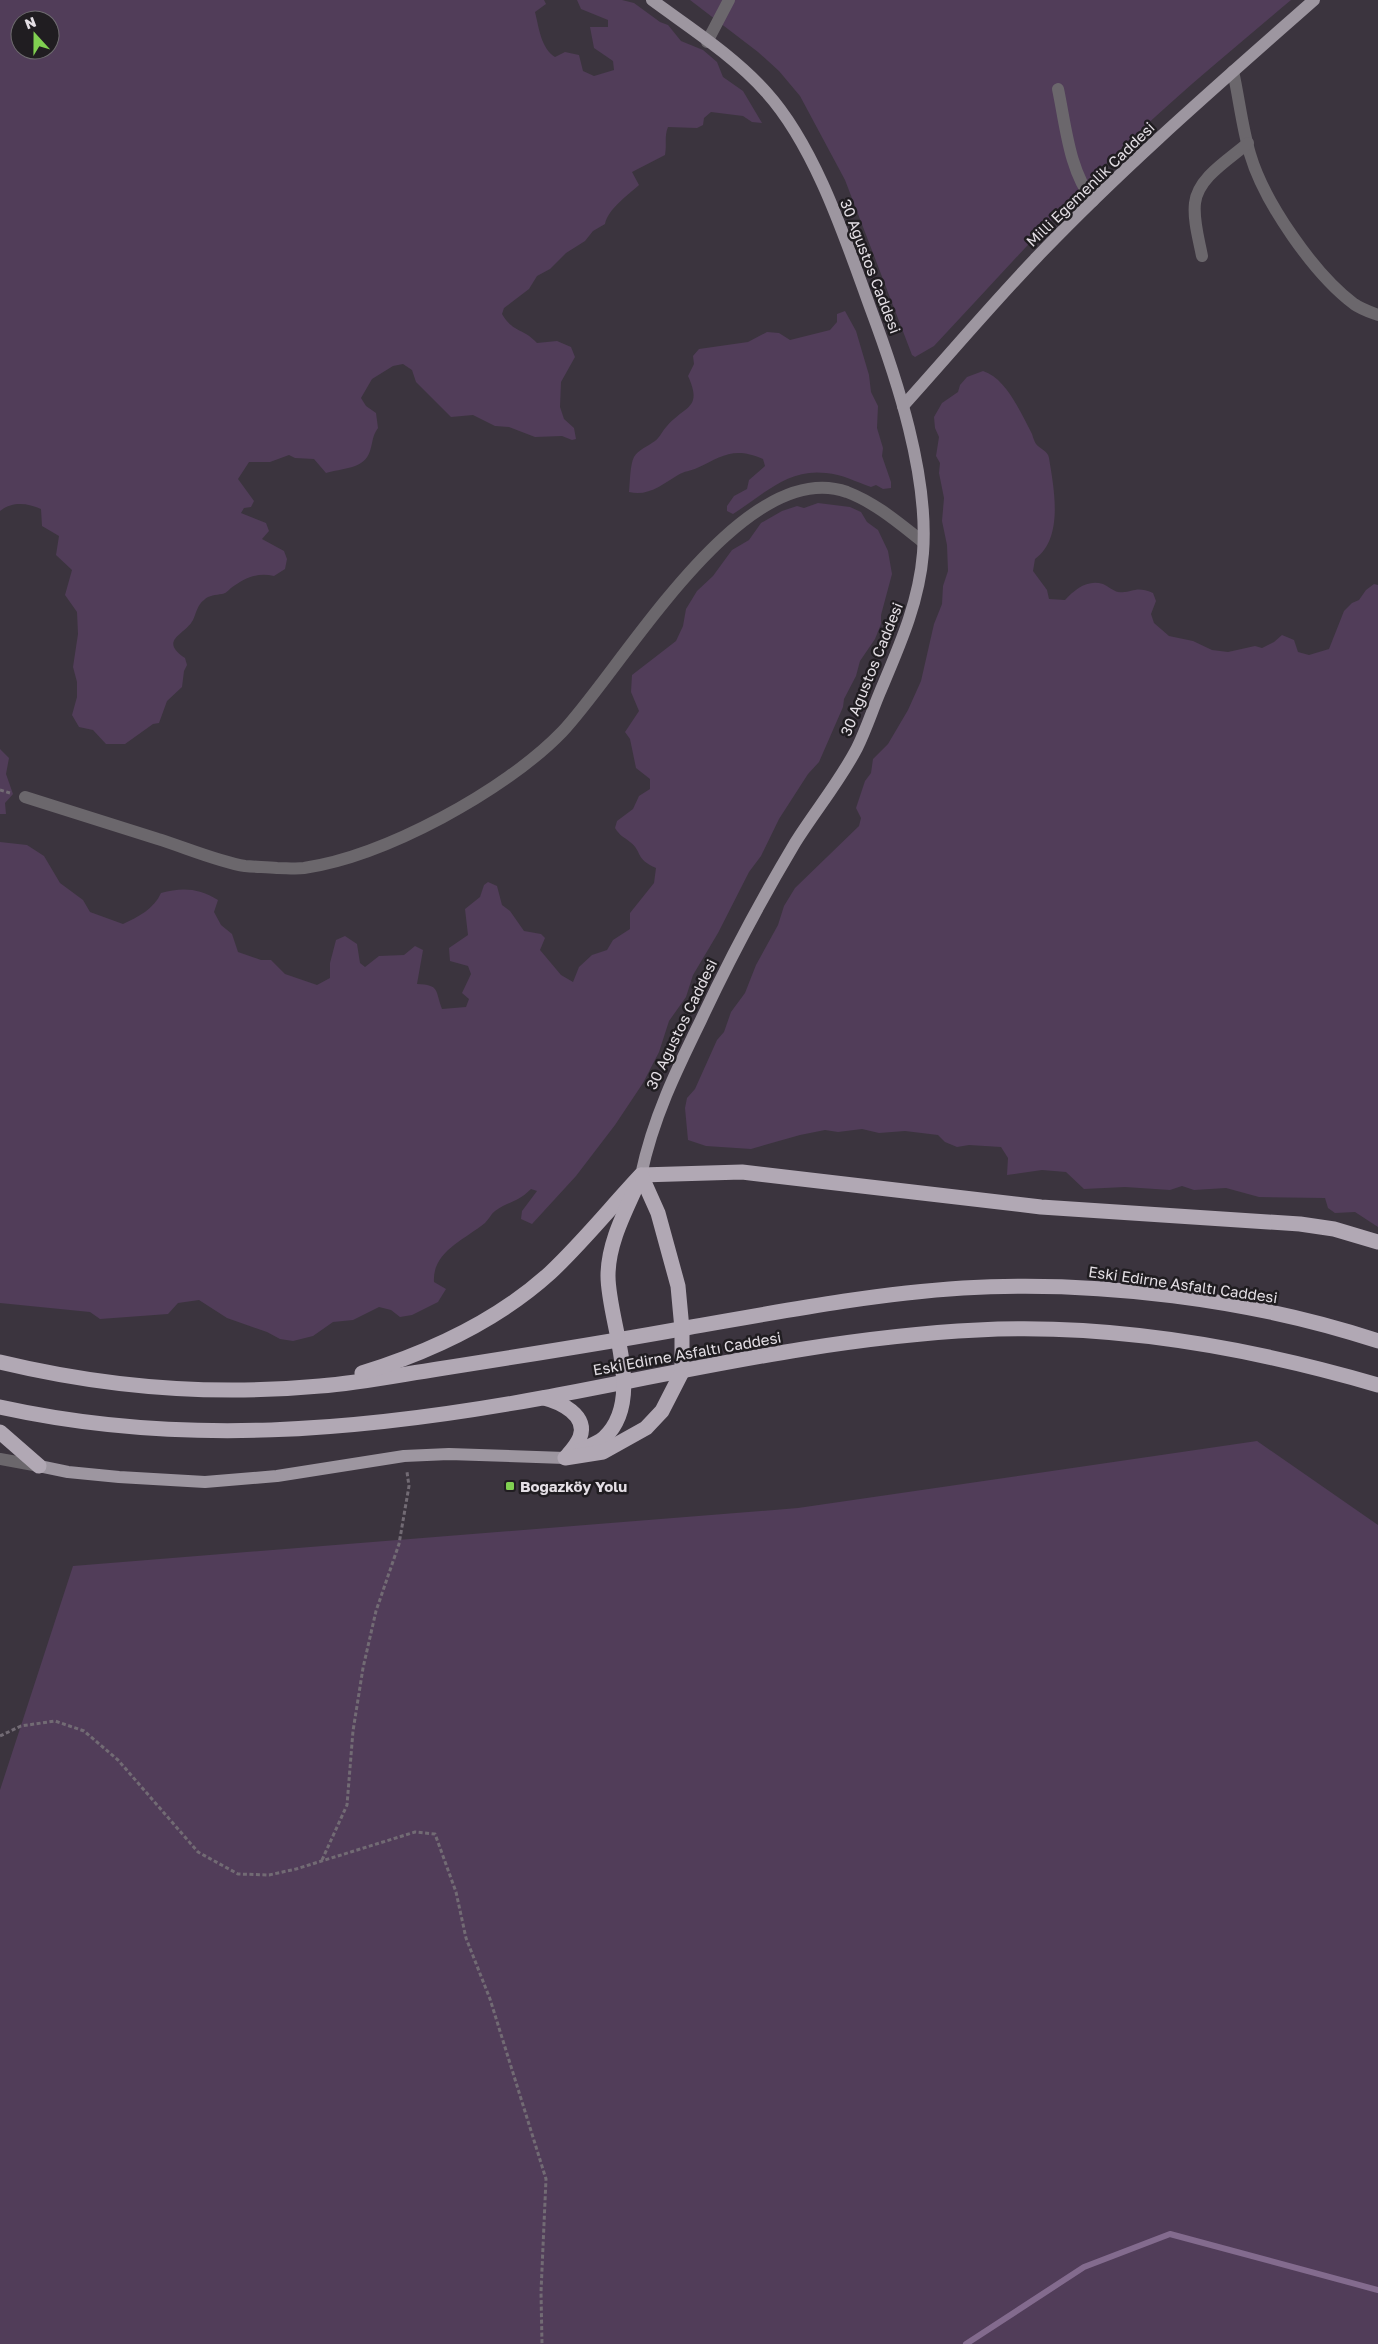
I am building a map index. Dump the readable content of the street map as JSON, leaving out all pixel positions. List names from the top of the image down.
{
  "streets": {
    "highway": ["Eski Edirne Asfaltı Caddesi"],
    "main road": ["Milli Egemenlik Caddesi", "30 Ağustos Caddesi"]
  },
  "crossings": [
    ["Milli Egemenlik Caddesi", "30 Ağustos Caddesi"]
  ],
  "places": {
    "transit": ["Boğazköy Yolu"]
  },
  "north": "top"
}
